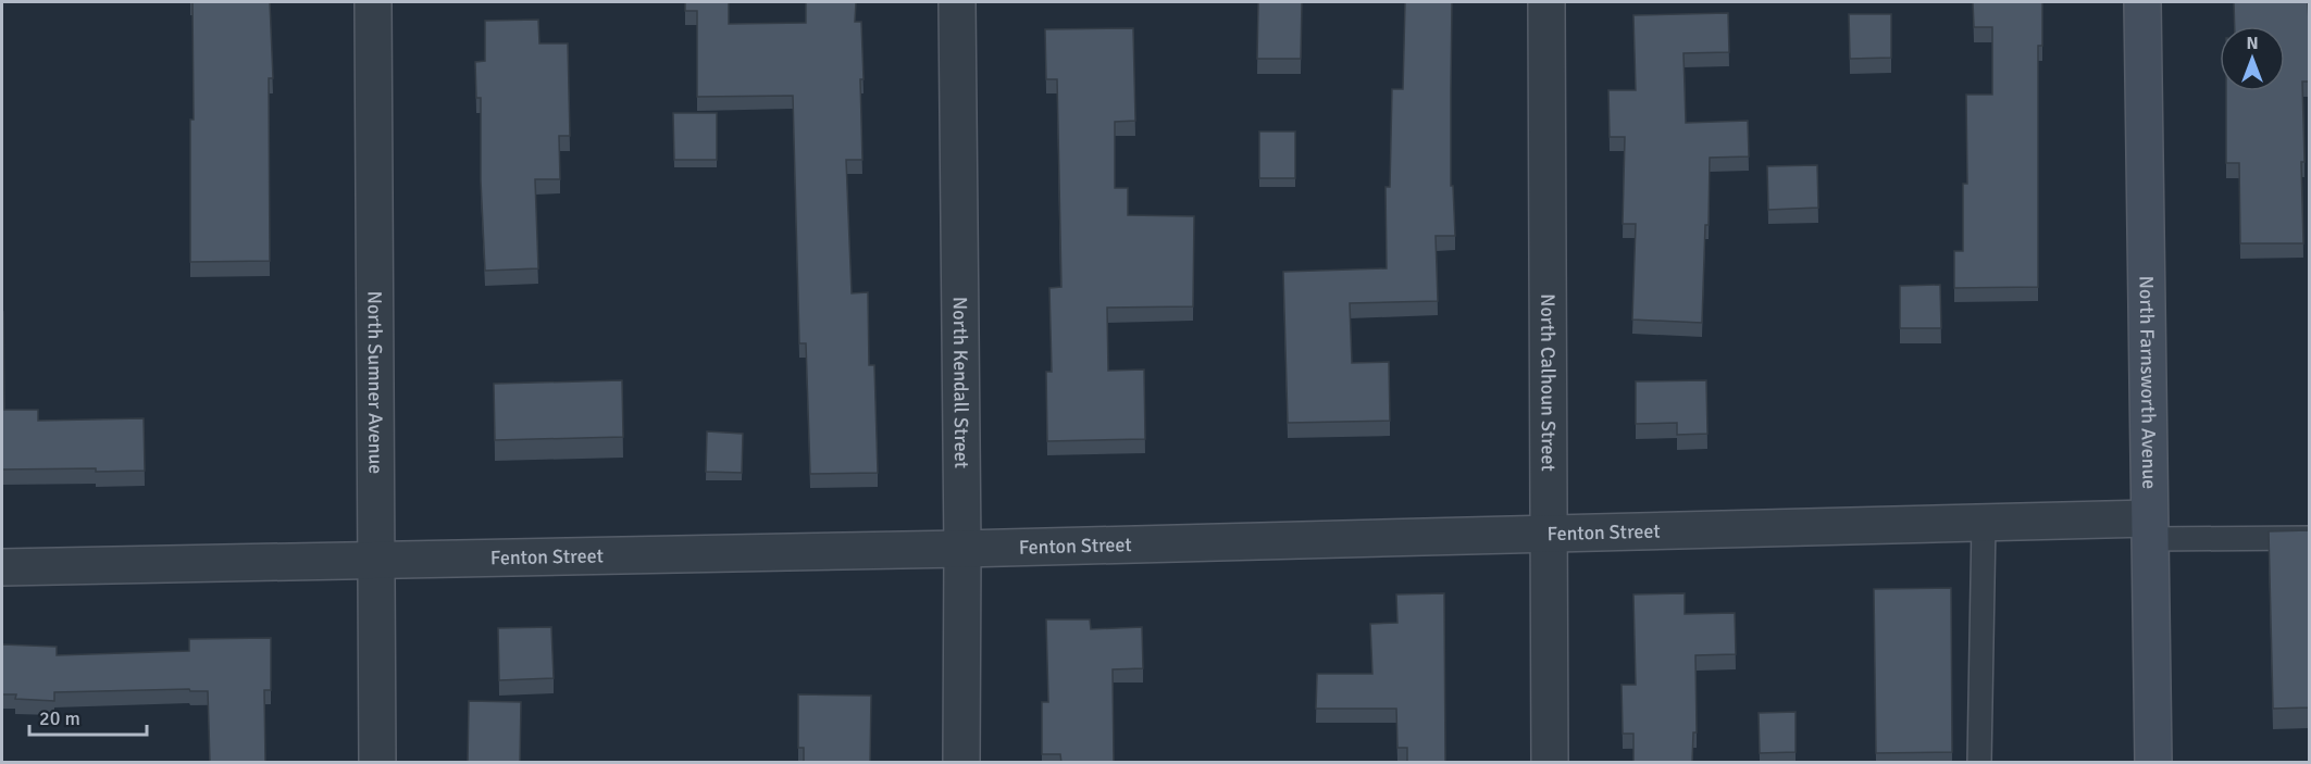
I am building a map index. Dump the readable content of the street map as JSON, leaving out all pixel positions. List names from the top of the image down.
{
  "streets": {
    "main road": ["North Farnsworth Avenue"],
    "street": [
      "North Kendall Street",
      "North Calhoun Street",
      "North Sumner Avenue",
      "Fenton Street"
    ]
  },
  "crossings": [
    ["North Kendall Street", "Fenton Street"],
    ["North Calhoun Street", "Fenton Street"],
    ["North Sumner Avenue", "Fenton Street"],
    ["North Farnsworth Avenue", "Fenton Street"]
  ],
  "scale_bar": "20 m",
  "north": "top"
}
